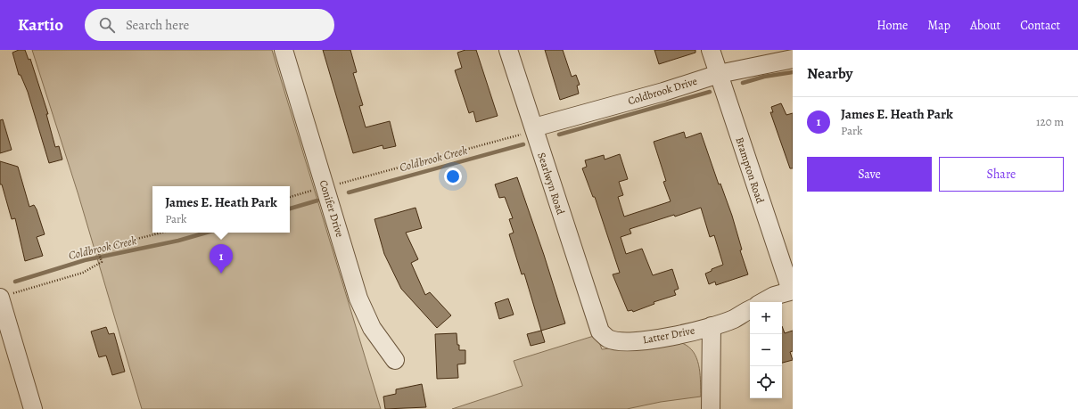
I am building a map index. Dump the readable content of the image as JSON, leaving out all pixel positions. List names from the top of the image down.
{
  "streets": {
    "street": [
      "Coldbrook Drive",
      "Brampton Road",
      "Searlwyn Road",
      "Conifer Drive",
      "Latter Drive"
    ]
  },
  "crossings": [
    ["Coldbrook Drive", "Brampton Road"],
    ["Coldbrook Drive", "Searlwyn Road"],
    ["Searlwyn Road", "Latter Drive"]
  ],
  "water": ["Coldbrook Creek"],
  "page": {
    "header": "Kartio",
    "search": "Search here",
    "nav": [
      "Home",
      "Map",
      "About",
      "Contact"
    ],
    "heading": "Nearby",
    "list": [
      {
        "mark": "1",
        "name": "James E. Heath Park",
        "note": "Park",
        "value": "120 m"
      }
    ],
    "buttons": ["Save", "Share"],
    "popup": ["James E. Heath Park", "Park"],
    "pins": "1",
    "map_buttons": ["+", "−"]
  }
}
